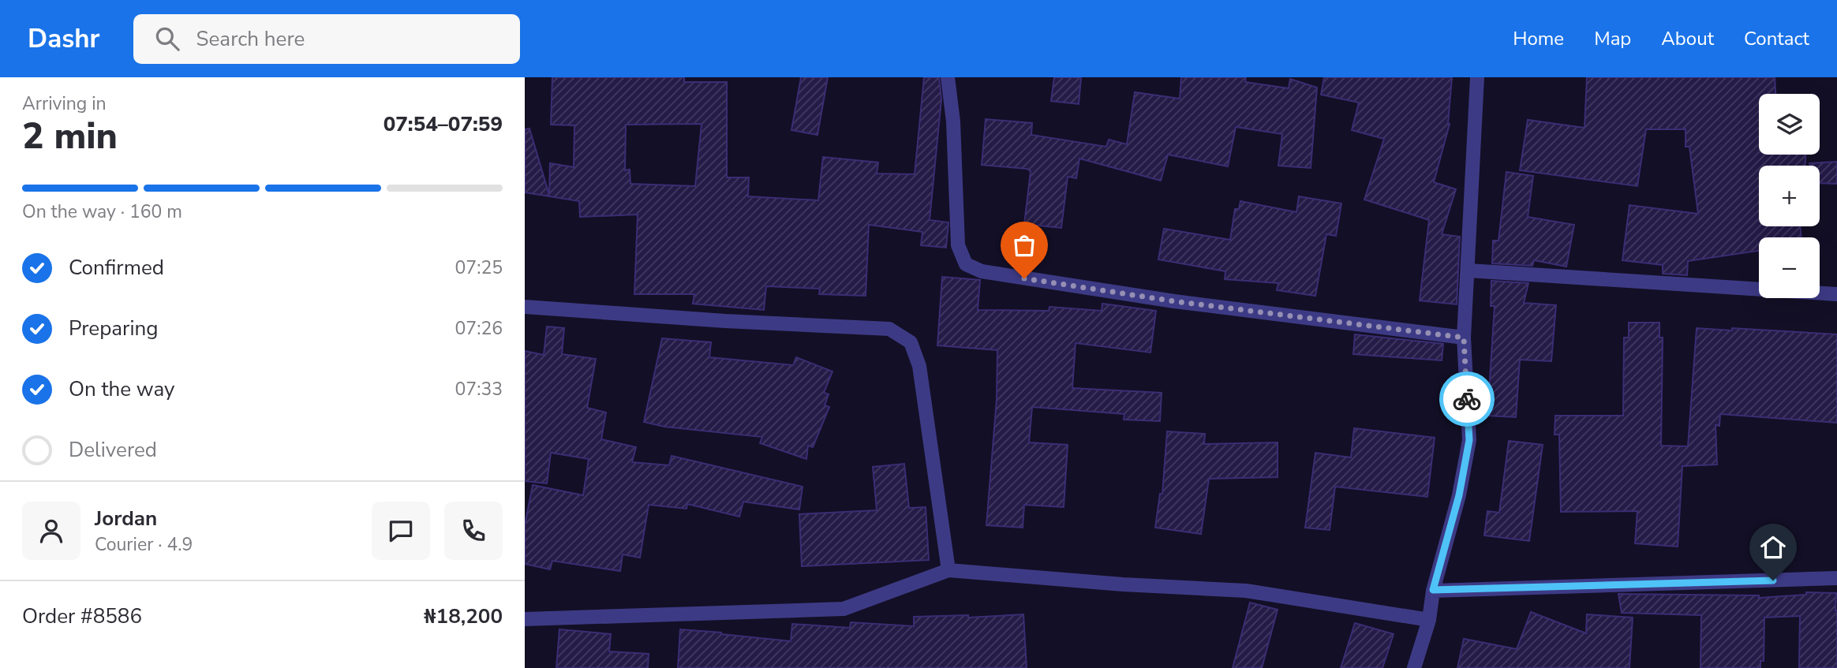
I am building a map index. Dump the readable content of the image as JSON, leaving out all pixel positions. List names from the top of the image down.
{
  "page": {
    "header": "Dashr",
    "search": "Search here",
    "nav": [
      "Home",
      "Map",
      "About",
      "Contact"
    ],
    "heading": ["2 min", "Arriving in", "07:54–07:59"],
    "panel": [
      "Jordan",
      "Courier · 4.9",
      "Order #8586",
      "₦18,200"
    ],
    "map_buttons": ["+", "−"],
    "bar": "On the way · 160 m",
    "list": [
      ["Confirmed", "07:25"],
      ["Preparing", "07:26"],
      ["On the way", "07:33"],
      "Delivered"
    ]
  }
}
